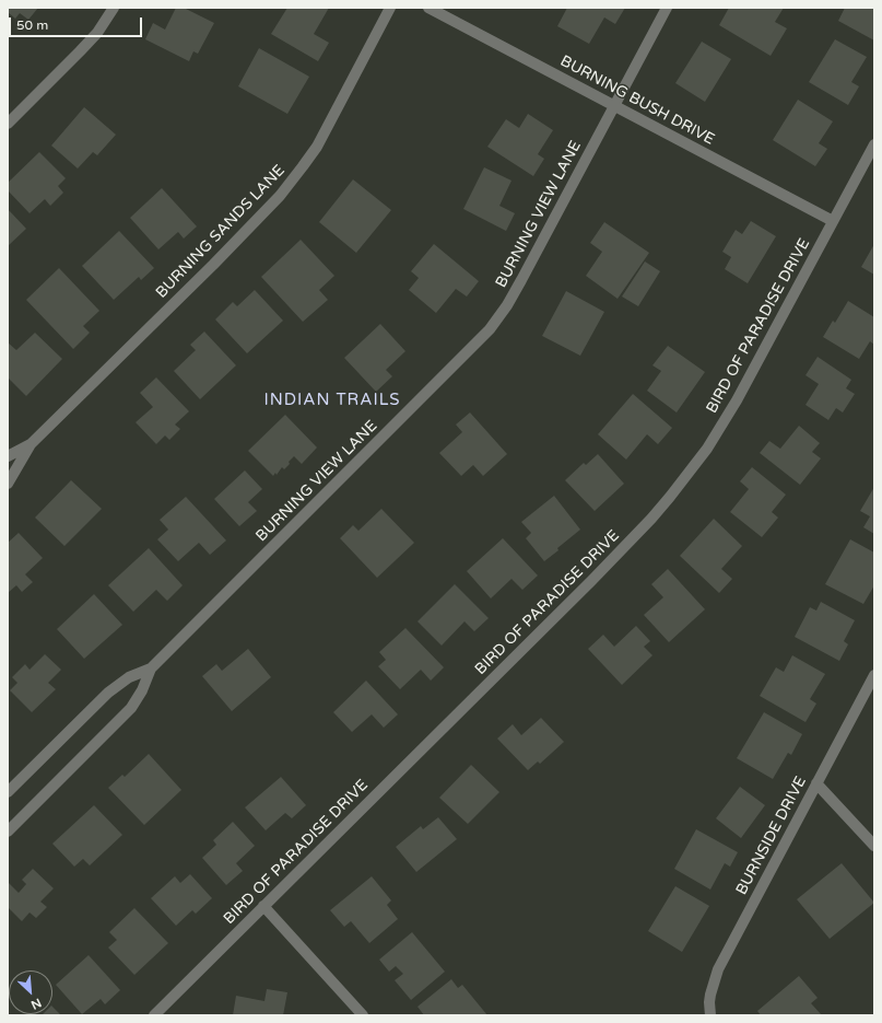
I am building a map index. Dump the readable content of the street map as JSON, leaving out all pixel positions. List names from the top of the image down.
{
  "streets": {
    "street": [
      "BURNING BUSH DRIVE",
      "BURNING VIEW LANE",
      "BURNING SANDS LANE",
      "BIRD OF PARADISE DRIVE",
      "BURNSIDE DRIVE"
    ]
  },
  "crossings": [
    ["BURNING BUSH DRIVE", "BURNING VIEW LANE"],
    ["BURNING BUSH DRIVE", "BIRD OF PARADISE DRIVE"]
  ],
  "districts": ["INDIAN TRAILS"],
  "scale_bar": "50 m",
  "north": "bottom right"
}
